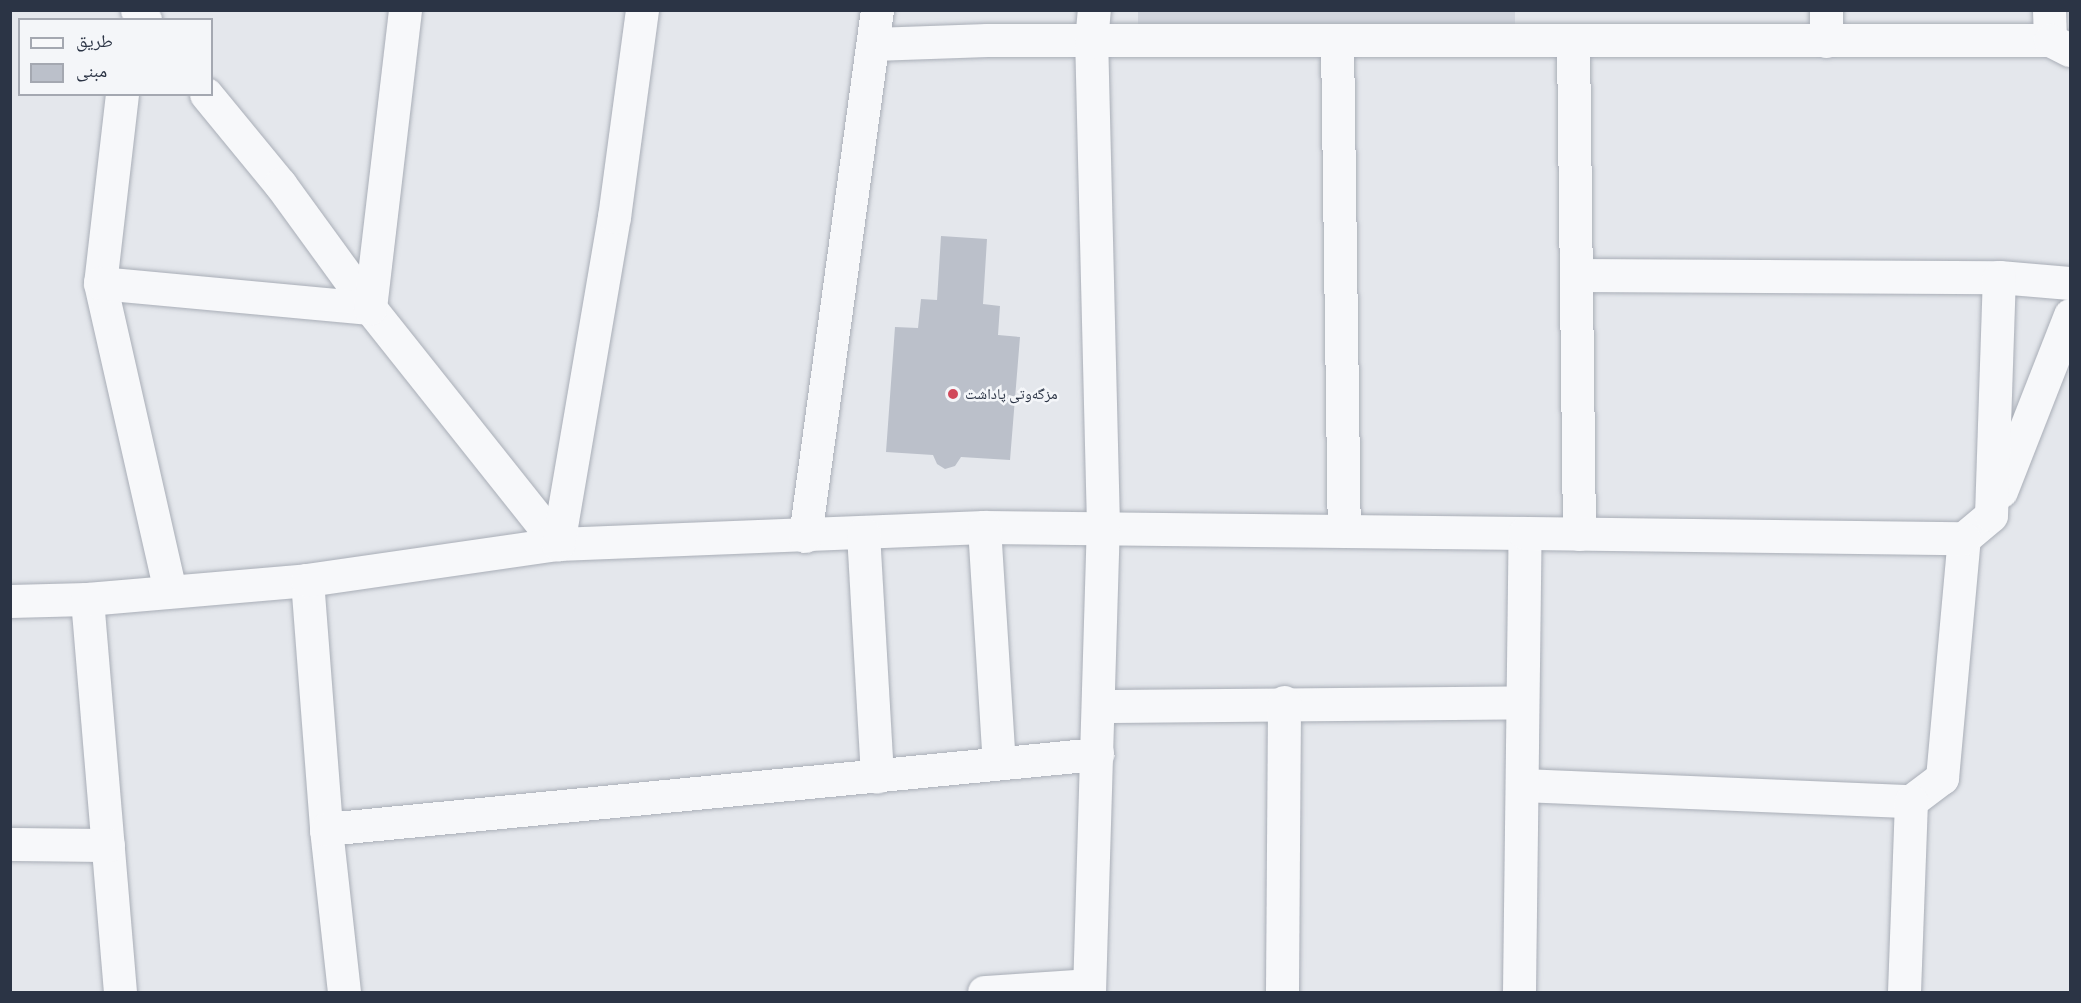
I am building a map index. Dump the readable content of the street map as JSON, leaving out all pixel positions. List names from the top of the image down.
{
  "places": ["مزگەوتی پاداشت"],
  "legend": ["طريق", "مبنى"]
}
